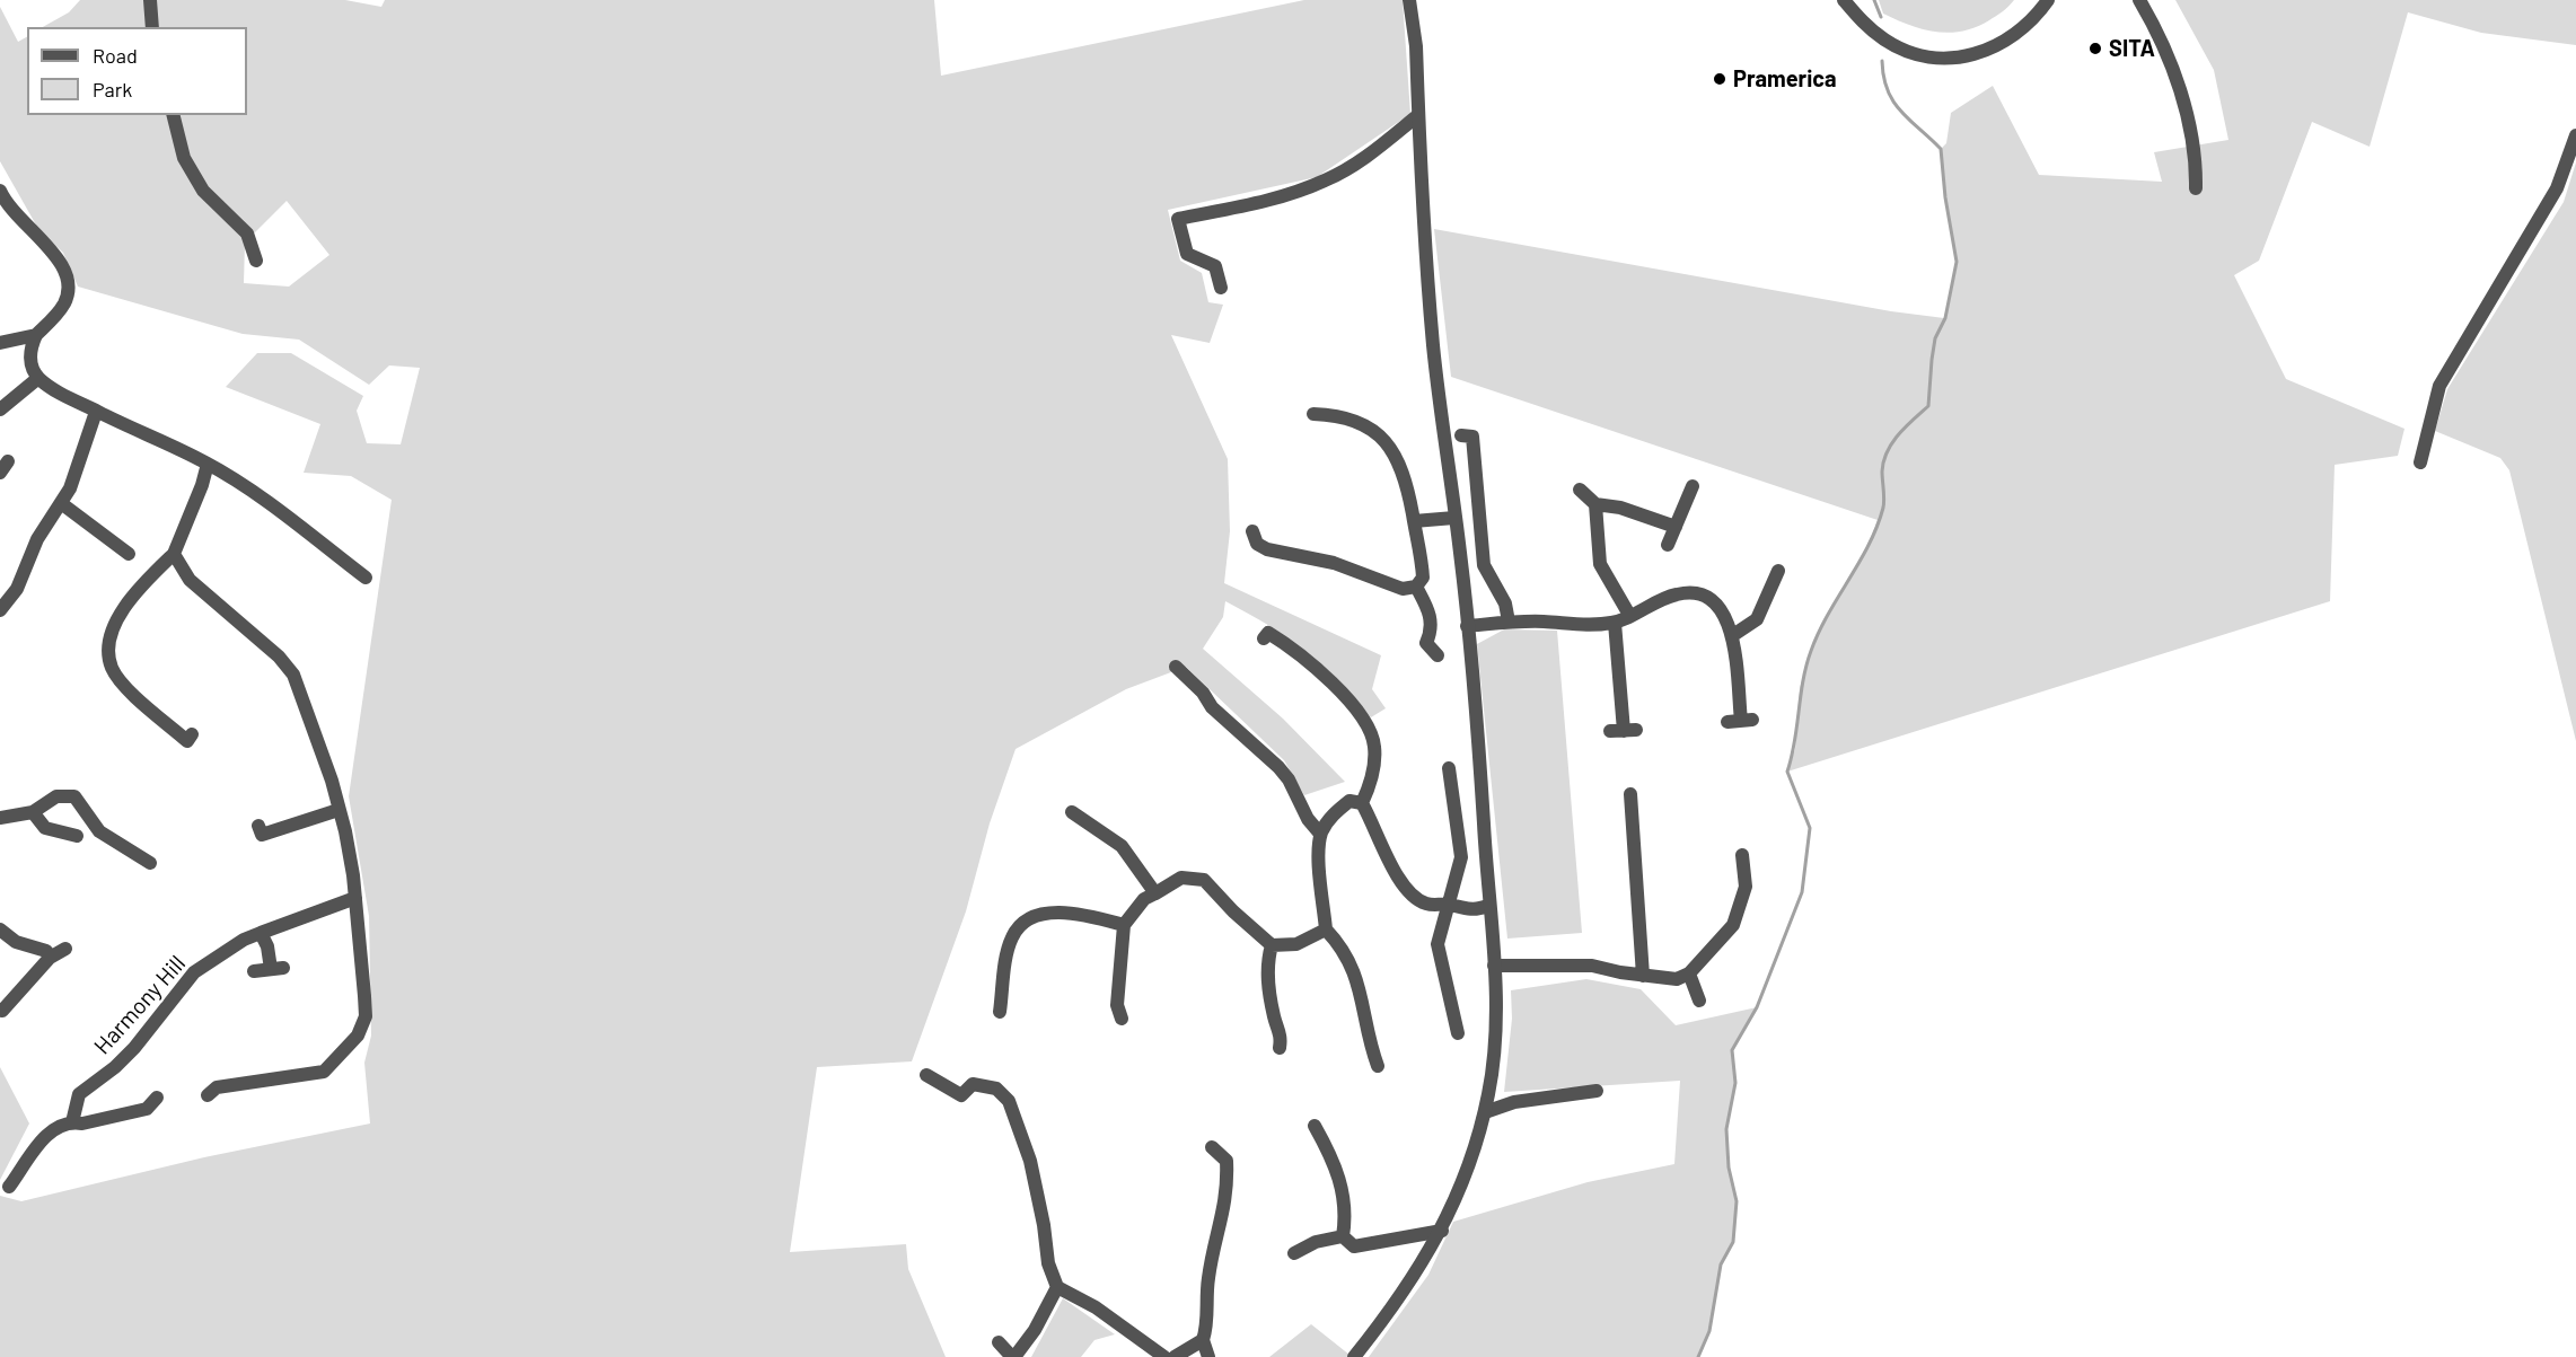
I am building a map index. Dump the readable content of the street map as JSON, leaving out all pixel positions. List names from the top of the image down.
{
  "streets": {
    "street": ["Harmony Hill"]
  },
  "places": ["SITA", "Pramerica"],
  "legend": ["Road", "Park"]
}
